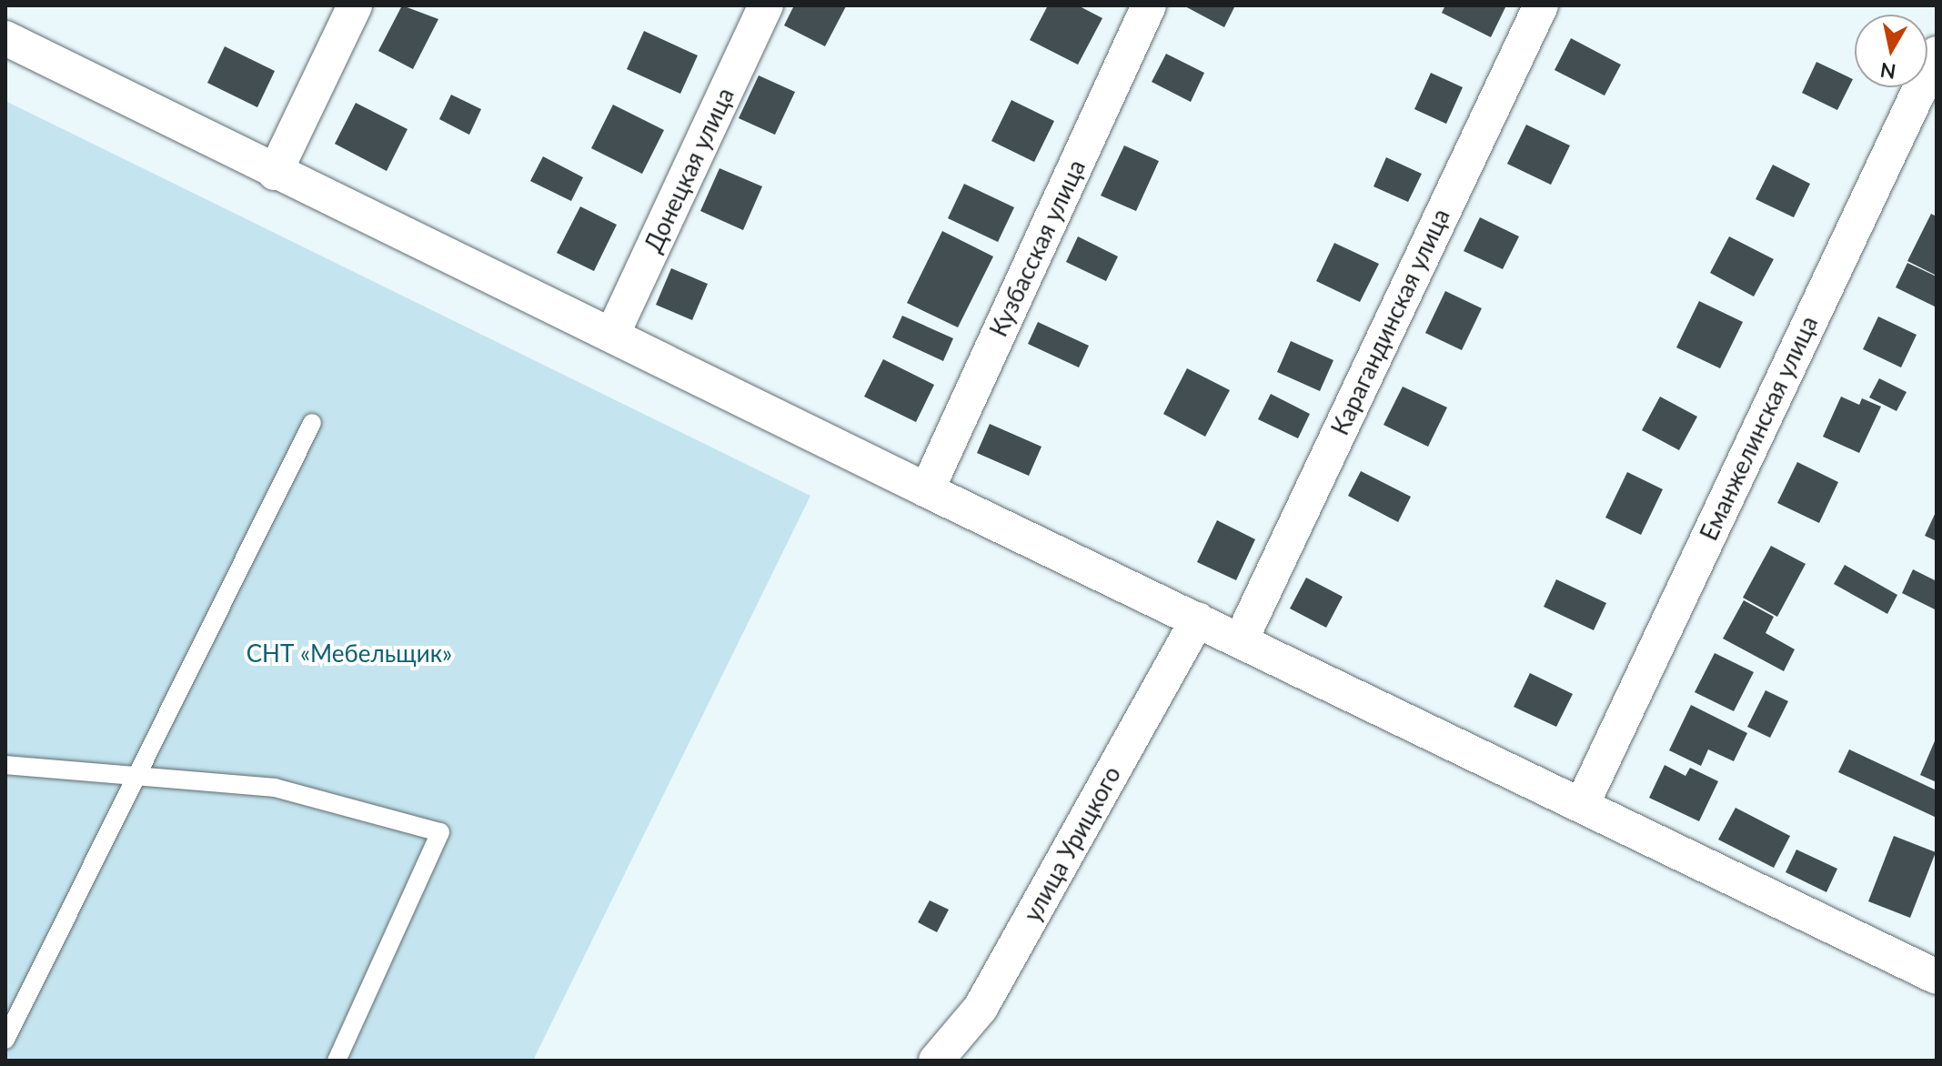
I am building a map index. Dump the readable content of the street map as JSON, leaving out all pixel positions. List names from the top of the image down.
{
  "streets": {
    "street": [
      "Донецкая улица",
      "Кузбасская улица",
      "Карагандинская улица",
      "Еманжелинская улица",
      "улица Урицкого"
    ]
  },
  "parks": ["СНТ «Мебельщик»"],
  "north": "bottom"
}
